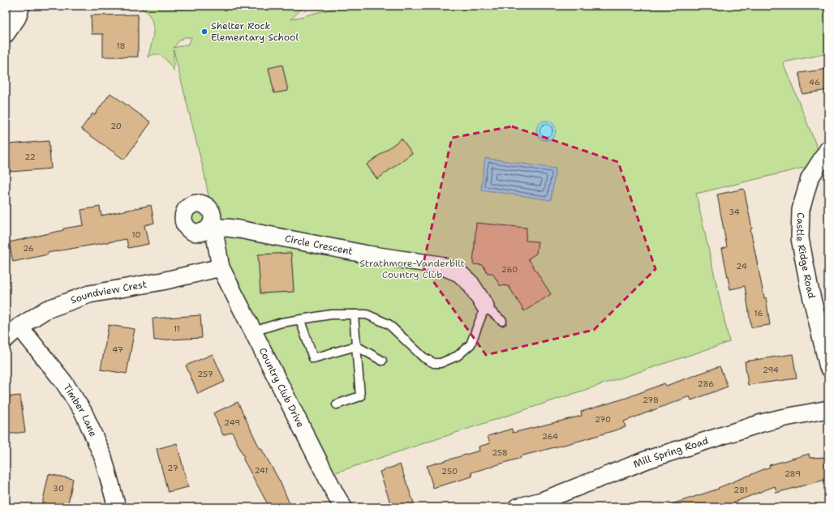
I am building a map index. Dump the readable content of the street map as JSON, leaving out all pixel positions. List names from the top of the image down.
{
  "streets": {
    "street": [
      "Circle Crescent",
      "Castle Ridge Road",
      "Soundview Crest",
      "Country Club Drive",
      "Timber Lane",
      "Mill Spring Road"
    ]
  },
  "crossings": [
    ["Circle Crescent", "Soundview Crest"],
    ["Circle Crescent", "Country Club Drive"],
    ["Soundview Crest", "Country Club Drive"],
    ["Soundview Crest", "Timber Lane"]
  ],
  "parks": ["Strathmore-Vanderbilt Country Club"],
  "places": ["Shelter Rock Elementary School"],
  "house_numbers": [
    "18",
    "46",
    "20",
    "22",
    "34",
    "10",
    "26",
    "24",
    "260",
    "16",
    "11",
    "47",
    "294",
    "257",
    "286",
    "278",
    "270",
    "249",
    "264",
    "258",
    "27",
    "241",
    "250",
    "289",
    "30",
    "281"
  ]
}
